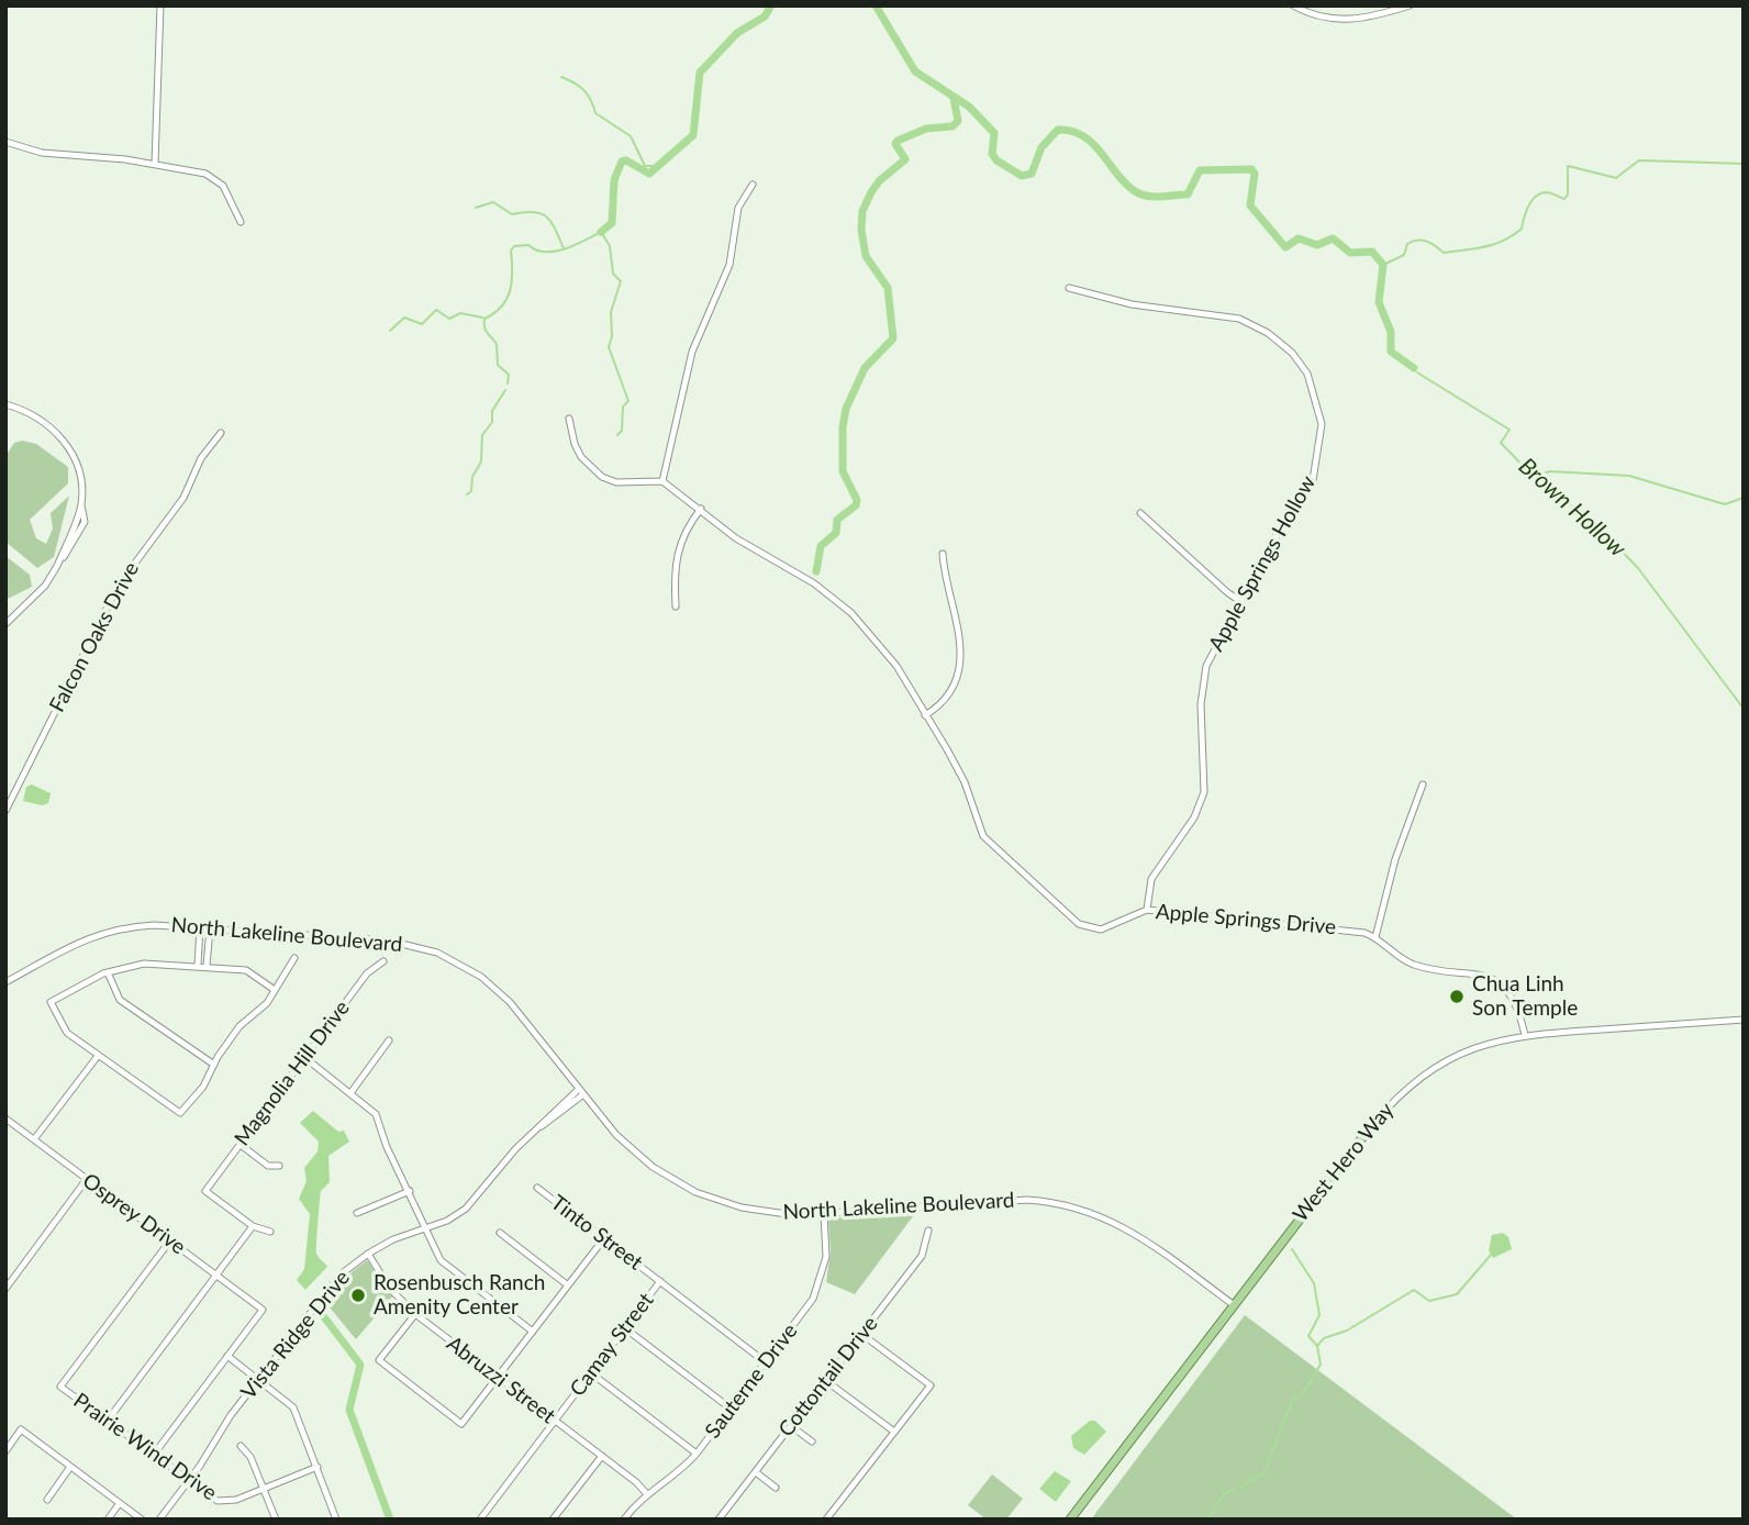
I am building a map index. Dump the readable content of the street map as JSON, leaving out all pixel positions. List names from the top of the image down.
{
  "streets": {
    "main road": ["West Hero Way"],
    "street": [
      "Apple Springs Hollow",
      "Falcon Oaks Drive",
      "Apple Springs Drive",
      "North Lakeline Boulevard",
      "Magnolia Hill Drive",
      "Osprey Drive",
      "Tinto Street",
      "Vista Ridge Drive",
      "Camay Street",
      "Cottontail Drive",
      "Abruzzi Street",
      "Sauterne Drive",
      "Prairie Wind Drive"
    ]
  },
  "crossings": [
    ["Apple Springs Hollow", "Apple Springs Drive"],
    ["Apple Springs Drive", "West Hero Way"],
    ["North Lakeline Boulevard", "West Hero Way"],
    ["North Lakeline Boulevard", "Vista Ridge Drive"],
    ["North Lakeline Boulevard", "Sauterne Drive"],
    ["Osprey Drive", "Prairie Wind Drive"],
    ["Tinto Street", "Camay Street"],
    ["Tinto Street", "Sauterne Drive"],
    ["Vista Ridge Drive", "Abruzzi Street"],
    ["Vista Ridge Drive", "Prairie Wind Drive"],
    ["Camay Street", "Abruzzi Street"],
    ["Abruzzi Street", "Sauterne Drive"]
  ],
  "water": ["Brown Hollow"],
  "places": ["Chua Linh Son Temple", "Rosenbusch Ranch Amenity Center"]
}
